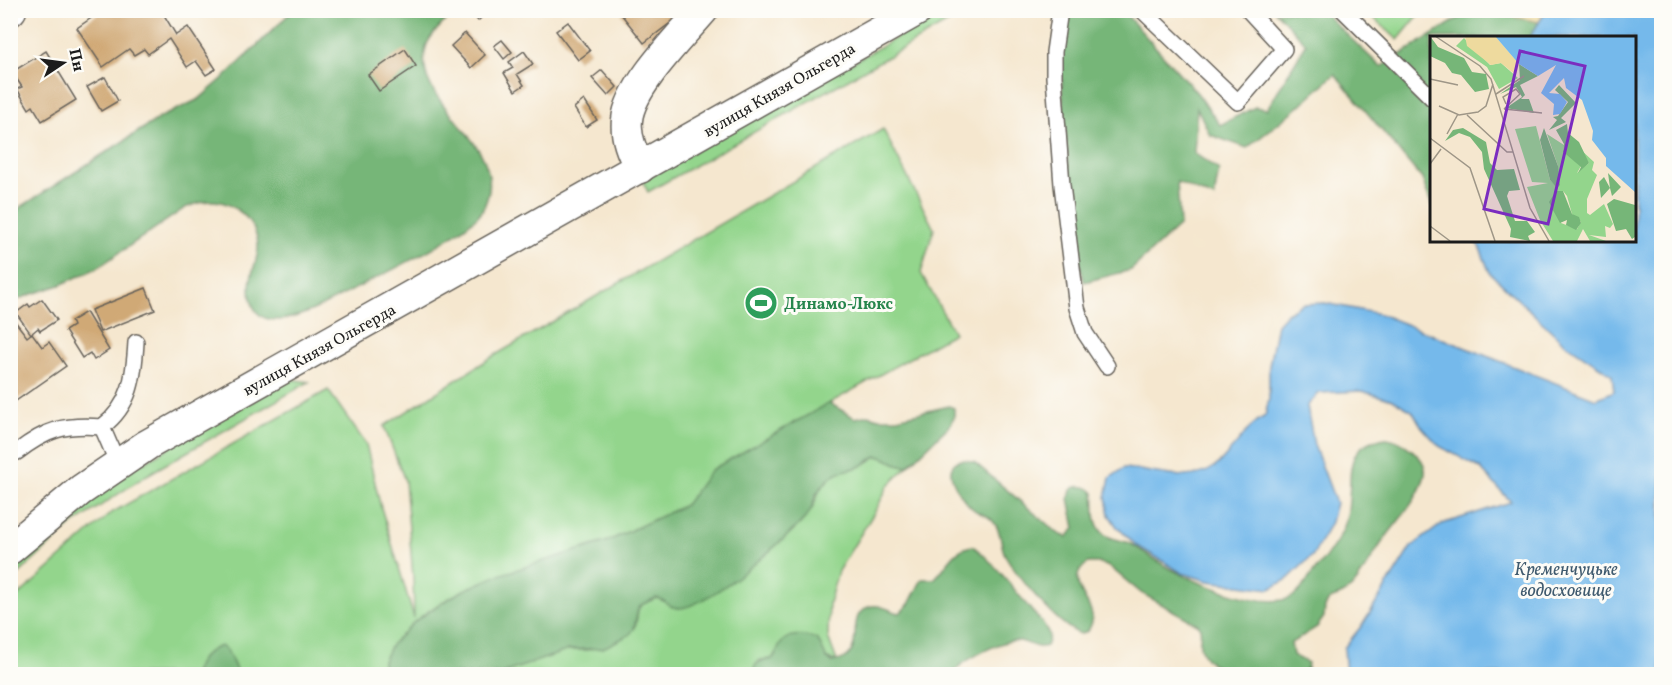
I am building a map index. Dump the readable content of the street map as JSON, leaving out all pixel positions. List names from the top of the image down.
{
  "streets": {
    "street": ["вулиця Князя Ольгерда"]
  },
  "water": ["Кременчуцьке водосховище"],
  "places": {
    "sports": ["Динамо-Люкс"]
  },
  "north": "right"
}
